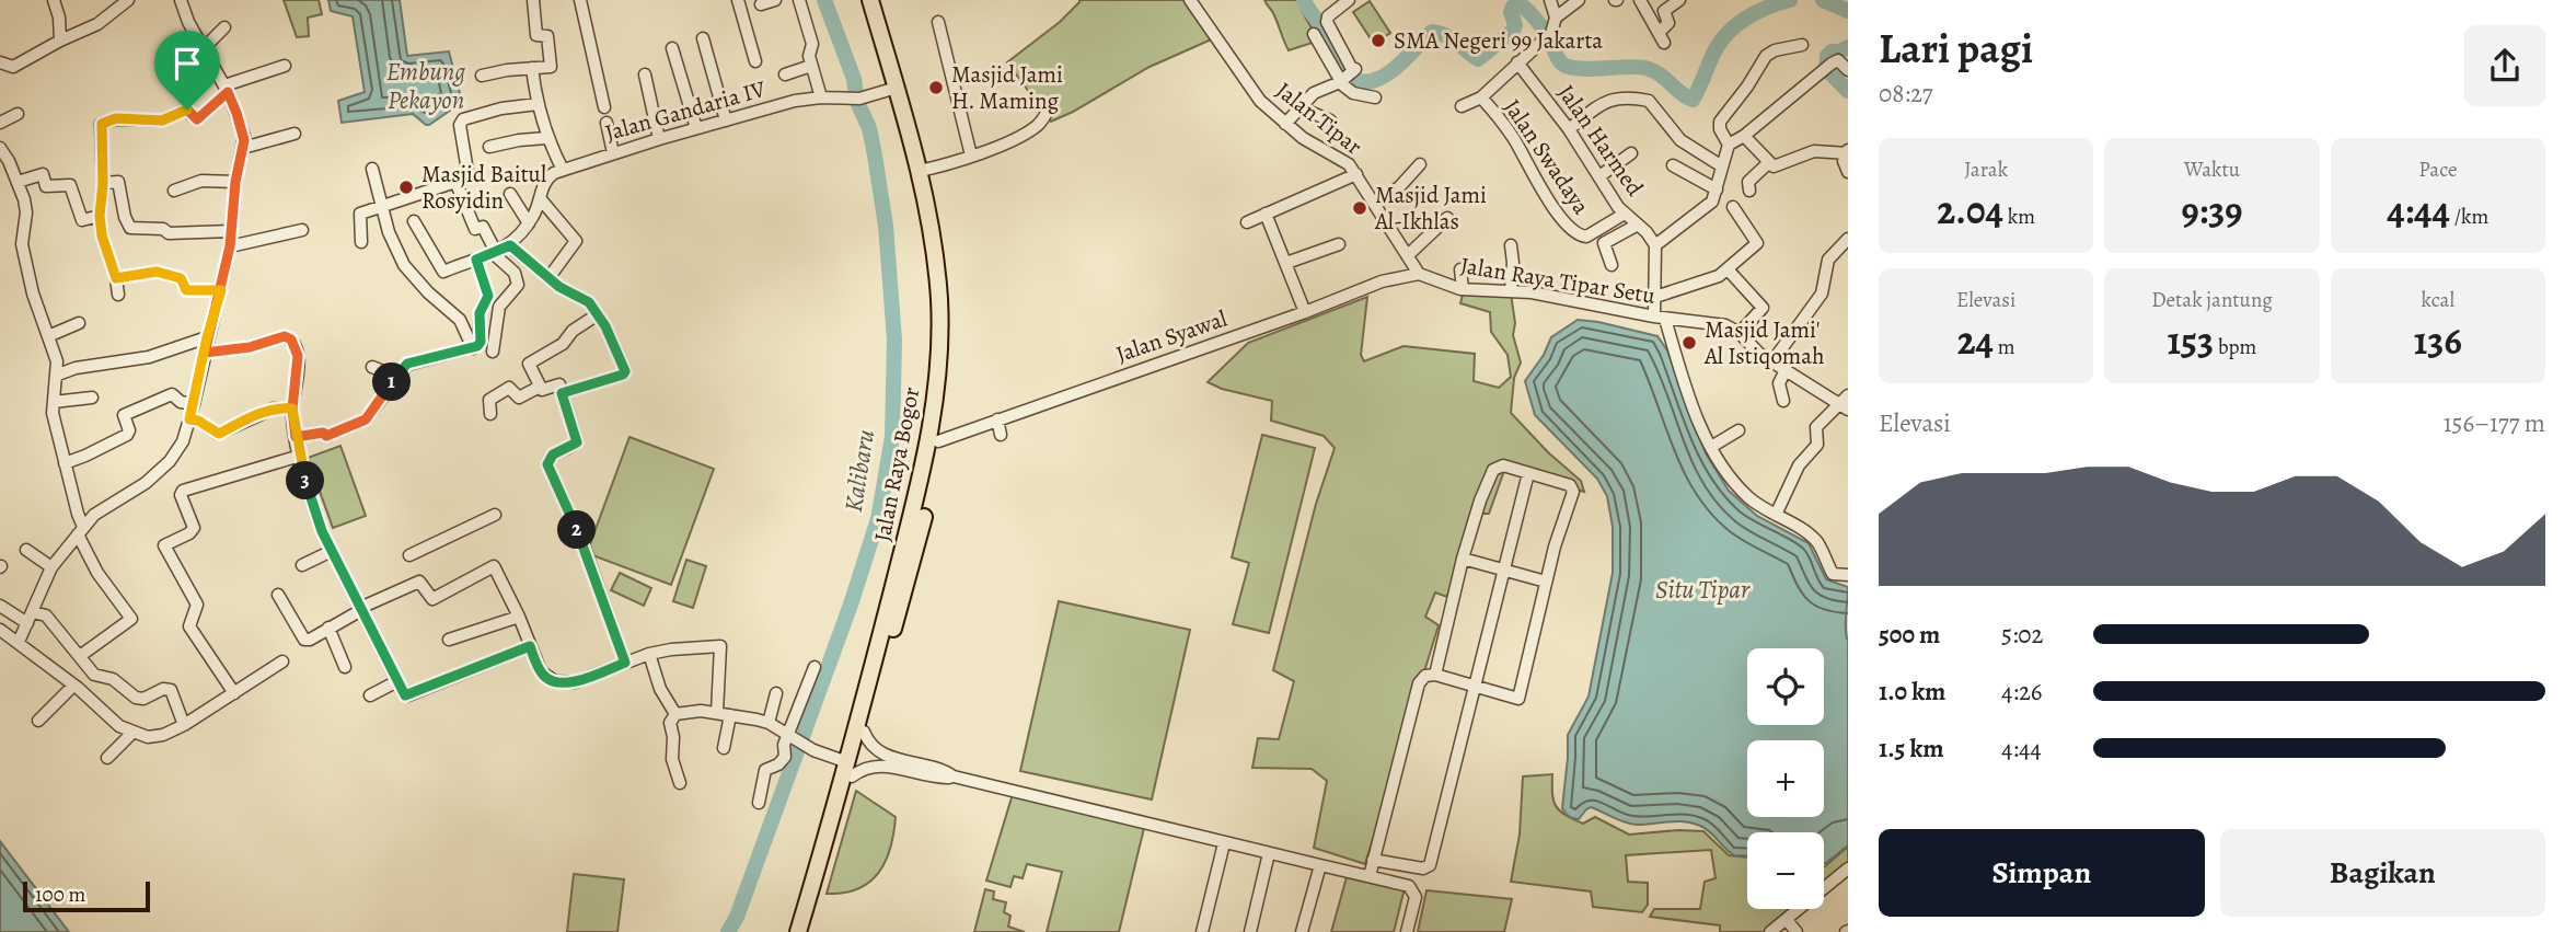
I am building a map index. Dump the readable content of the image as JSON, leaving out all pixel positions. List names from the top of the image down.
{
  "streets": {
    "highway": ["Jalan Raya Bogor"],
    "street": [
      "Jalan Gandaria IV",
      "Jalan Tipar",
      "Jalan Harmed",
      "Jalan Swadaya",
      "Jalan Raya Tipar Setu",
      "Jalan Syawal"
    ]
  },
  "crossings": [
    ["Jalan Gandaria IV", "Jalan Raya Bogor"],
    ["Jalan Tipar", "Jalan Raya Tipar Setu"],
    ["Jalan Tipar", "Jalan Syawal"],
    ["Jalan Harmed", "Jalan Swadaya"],
    ["Jalan Raya Tipar Setu", "Jalan Syawal"],
    ["Jalan Syawal", "Jalan Raya Bogor"]
  ],
  "water": ["Embung Pekayon", "Kalibaru", "Situ Tipar"],
  "places": [
    "SMA Negeri 99 Jakarta",
    "Masjid Jami H. Maming",
    "Masjid Baitul Rosyidin",
    "Masjid Jami Al-Ikhlas",
    "Masjid Jami' Al Istiqomah"
  ],
  "scale_bar": "100 m",
  "page": {
    "heading": ["Lari pagi", "08:27"],
    "stats": [
      ["Jarak", "2.04 km"],
      ["Waktu", "9:39"],
      ["Pace", "4:44 /km"],
      ["Elevasi", "24 m"],
      ["Detak jantung", "153 bpm"],
      ["kcal", "136"]
    ],
    "pins": ["1", "3", "2"],
    "chart": ["Elevasi", "156–177 m"],
    "list": [
      {
        "name": "500 m",
        "note": "5:02"
      },
      {
        "name": "1.0 km",
        "note": "4:26"
      },
      {
        "name": "1.5 km",
        "note": "4:44"
      }
    ],
    "map_buttons": ["+", "−"],
    "buttons": ["Simpan", "Bagikan"],
    "scale": "100 m"
  }
}
